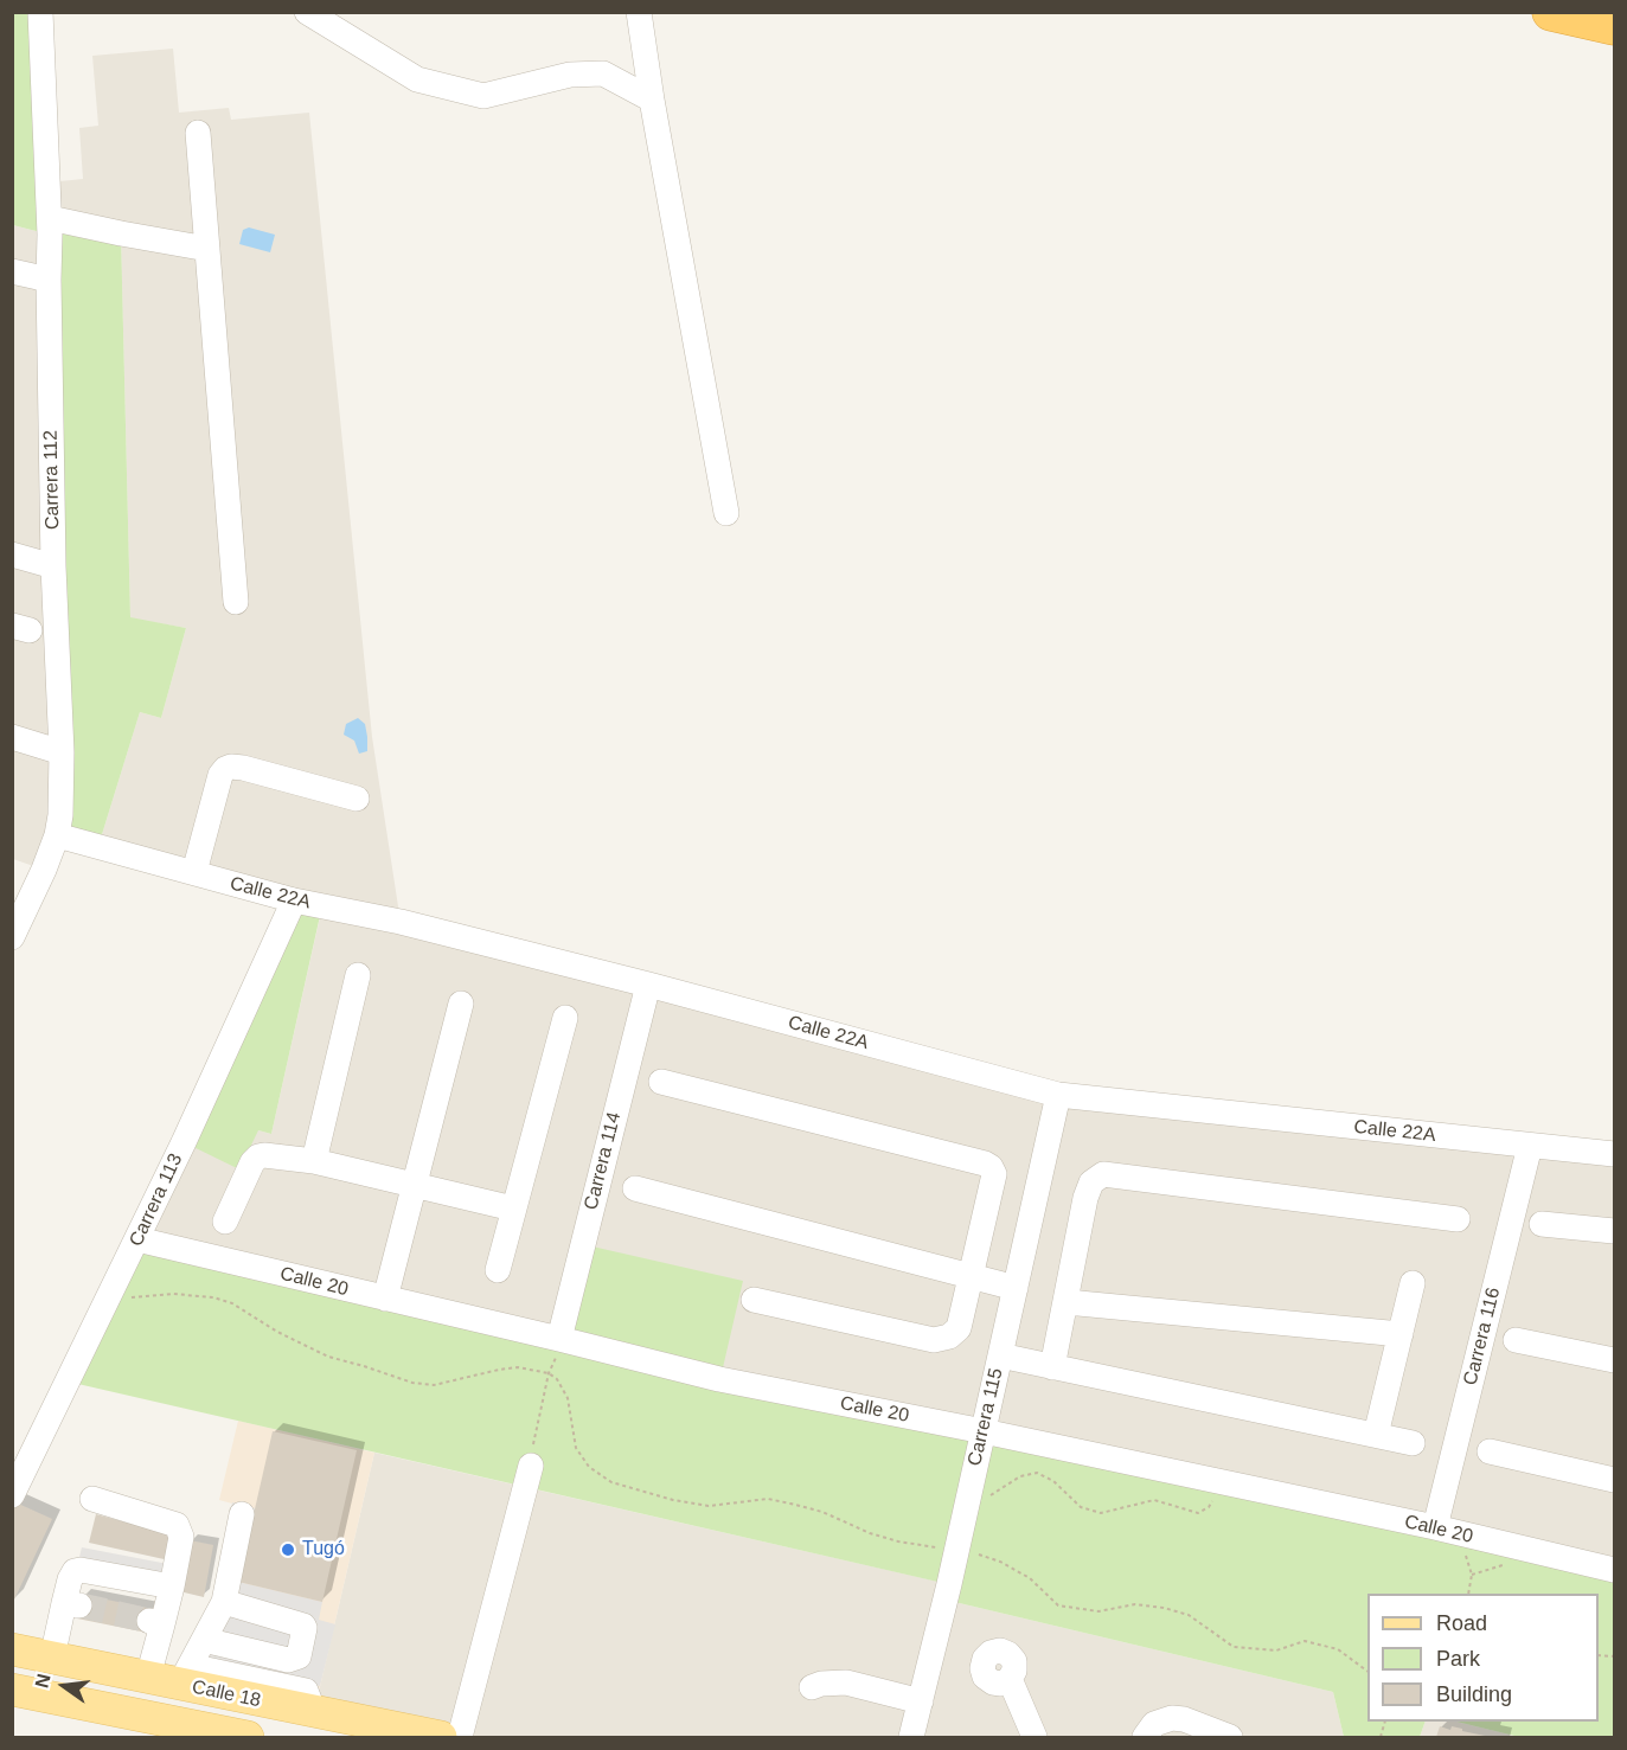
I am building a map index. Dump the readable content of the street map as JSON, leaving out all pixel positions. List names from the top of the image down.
{
  "streets": {
    "main road": ["Calle 18"],
    "street": [
      "Carrera 112",
      "Calle 22A",
      "Carrera 114",
      "Carrera 113",
      "Calle 20",
      "Carrera 116",
      "Carrera 115"
    ]
  },
  "crossings": [
    ["Carrera 112", "Calle 22A"],
    ["Calle 22A", "Carrera 114"],
    ["Calle 22A", "Carrera 113"],
    ["Calle 22A", "Carrera 116"],
    ["Calle 22A", "Carrera 115"],
    ["Carrera 114", "Calle 20"],
    ["Carrera 113", "Calle 20"],
    ["Calle 20", "Carrera 116"],
    ["Calle 20", "Carrera 115"]
  ],
  "places": ["Tugó"],
  "legend": ["Road", "Park", "Building"],
  "north": "left"
}
